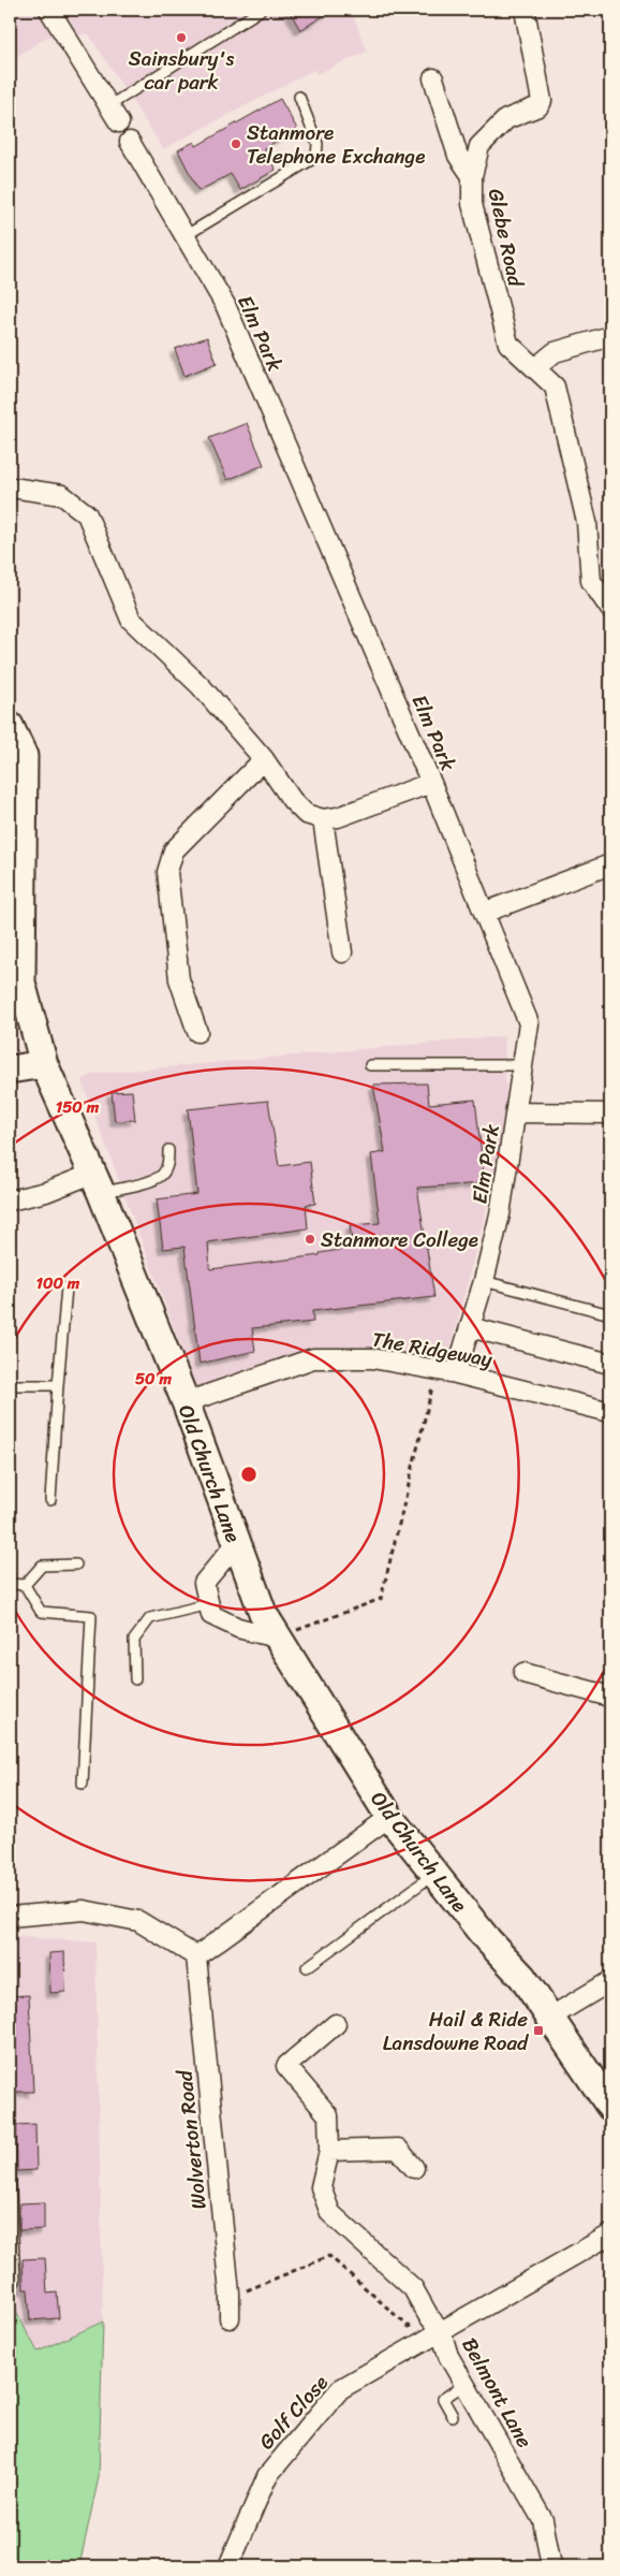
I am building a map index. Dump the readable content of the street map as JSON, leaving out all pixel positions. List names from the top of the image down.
{
  "streets": {
    "street": [
      "Glebe Road",
      "Elm Park",
      "The Ridgeway",
      "Old Church Lane",
      "Wolverton Road",
      "Belmont Lane",
      "Golf Close"
    ]
  },
  "crossings": [
    ["Elm Park", "The Ridgeway"],
    ["The Ridgeway", "Old Church Lane"],
    ["Belmont Lane", "Golf Close"]
  ],
  "places": {
    "other": ["Sainsbury's car park", "Stanmore Telephone Exchange", "Stanmore College"],
    "transit": ["Hail & Ride Lansdowne Road"]
  },
  "rings": ["150 m", "100 m", "50 m"]
}
